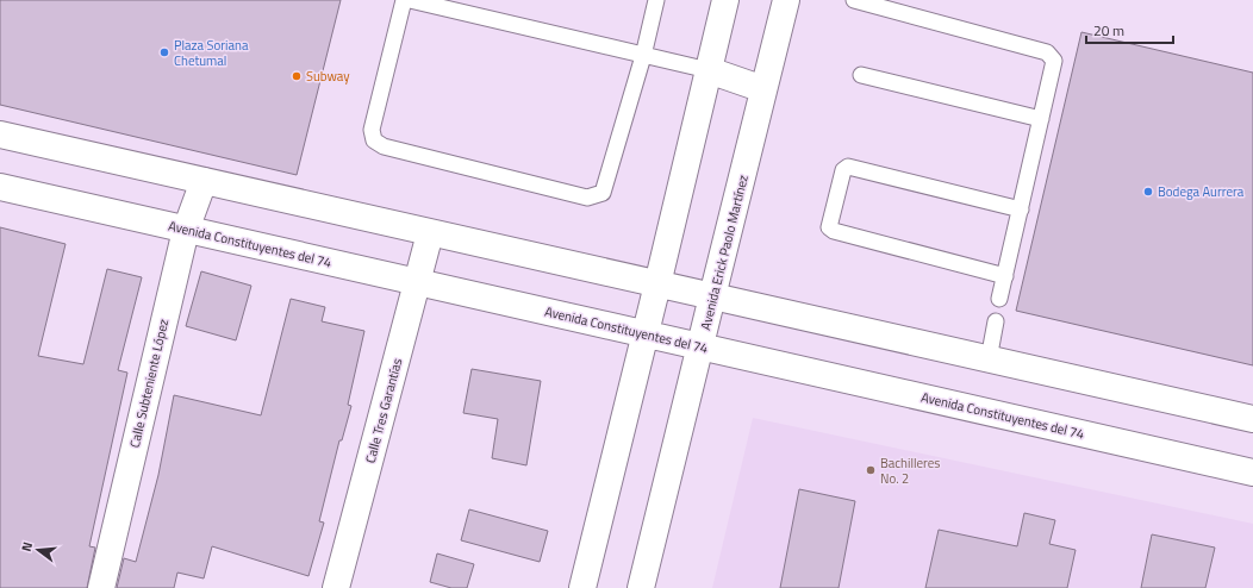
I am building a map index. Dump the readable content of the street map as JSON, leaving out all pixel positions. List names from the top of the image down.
{
  "streets": {
    "main road": [
      "Avenida Constituyentes del 74",
      "Avenida Erick Paolo Martínez",
      "Calle Subteniente López",
      "Calle Tres Garantías"
    ]
  },
  "crossings": [
    ["Avenida Constituyentes del 74", "Avenida Erick Paolo Martínez"],
    ["Avenida Constituyentes del 74", "Calle Subteniente López"],
    ["Avenida Constituyentes del 74", "Calle Tres Garantías"]
  ],
  "places": [
    "Plaza Soriana Chetumal",
    "Subway",
    "Bodega Aurrera",
    "Bachilleres No. 2"
  ],
  "scale_bar": "20 m",
  "north": "left"
}
